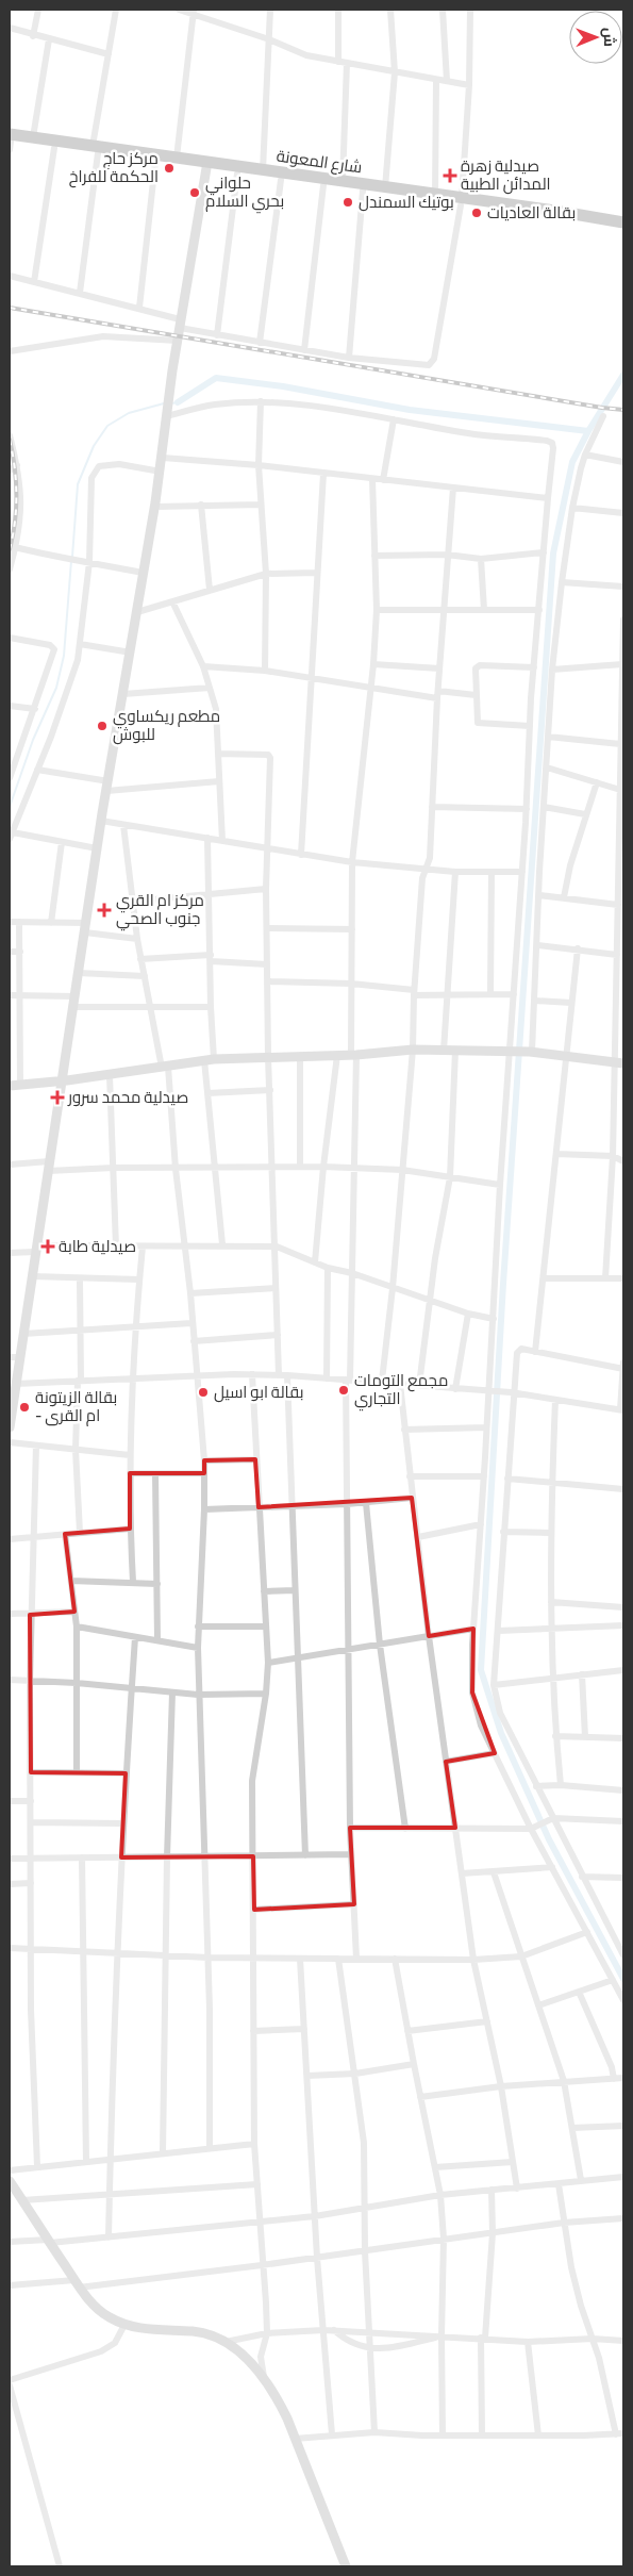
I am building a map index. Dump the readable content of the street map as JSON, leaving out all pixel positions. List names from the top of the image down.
{
  "streets": {
    "highway": ["شارع المعونة"]
  },
  "places": {
    "other": [
      "مركز حاج الحكمة للفراخ",
      "حلواني بحري السلام",
      "بوتيك السمندل",
      "بقالة العاديات",
      "مطعم ريكساوي للبوش",
      "مجمع التومات التجاري",
      "بقالة ابو اسيل",
      "بقالة الزيتونة - ام القرى"
    ],
    "health": [
      "صيدلية زهرة المدائن الطبية",
      "مركز ام القري جنوب الصحي",
      "صيدلية محمد سرور",
      "صيدلية طابة"
    ]
  },
  "north": "right"
}
